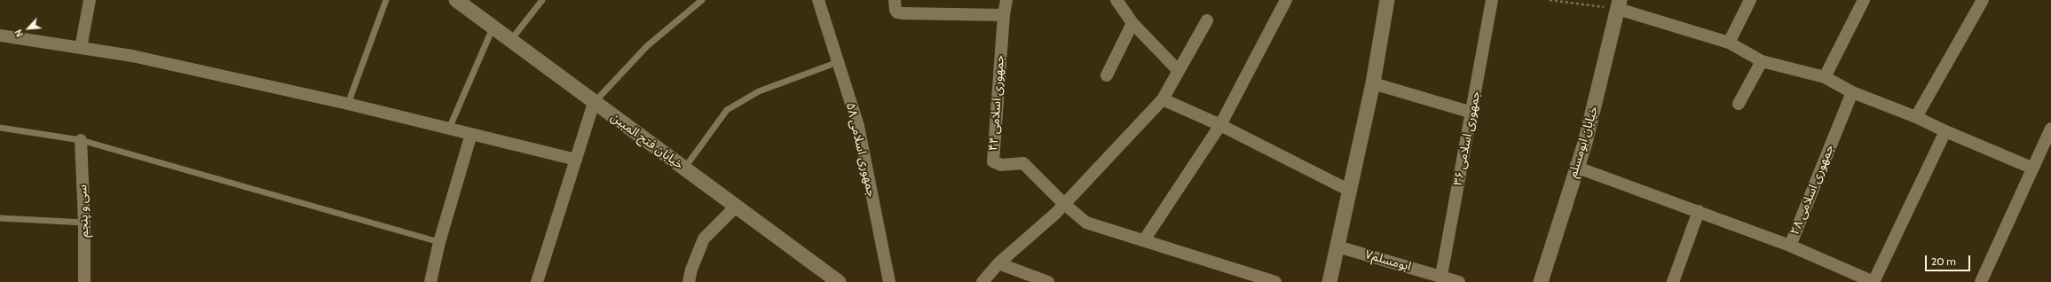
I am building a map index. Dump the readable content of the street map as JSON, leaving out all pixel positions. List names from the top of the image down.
{
  "streets": {
    "street": [
      "جمهوری اسلامی ۴۴",
      "جمهوری اسلامی ۳۶",
      "خیابان فتح المبین",
      "خیابان ابومسلم",
      "جمهوری اسلامی ۵۸",
      "جمهوری اسلامی ۲۸",
      "سی و پنجم",
      "ابومسلم۷"
    ]
  },
  "crossings": [
    ["جمهوری اسلامی ۳۶", "ابومسلم۷"],
    ["خیابان ابومسلم", "جمهوری اسلامی ۲۸"]
  ],
  "scale_bar": "20 m",
  "north": "bottom left"
}
